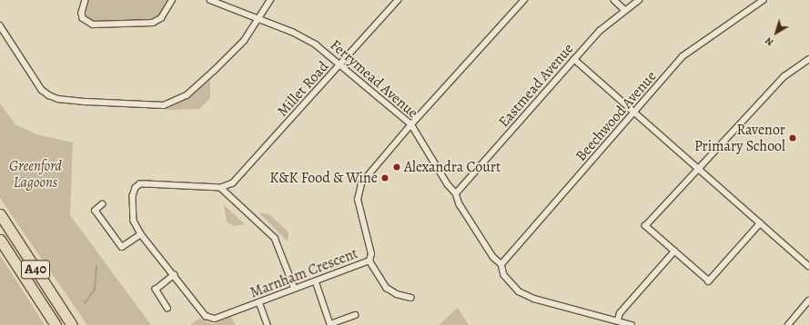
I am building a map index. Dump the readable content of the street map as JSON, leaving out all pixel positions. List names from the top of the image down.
{
  "streets": {
    "highway": ["A40"],
    "street": [
      "Ferrymead Avenue",
      "Eastmead Avenue",
      "Millet Road",
      "Beechwood Avenue",
      "Marnham Crescent"
    ]
  },
  "crossings": [
    ["Ferrymead Avenue", "Eastmead Avenue"],
    ["Ferrymead Avenue", "Millet Road"],
    ["Ferrymead Avenue", "Beechwood Avenue"],
    ["Ferrymead Avenue", "Marnham Crescent"],
    ["Millet Road", "Marnham Crescent"]
  ],
  "parks": ["Greenford Lagoons"],
  "places": ["Ravenor Primary School", "Alexandra Court", "K&K Food & Wine"],
  "north": "bottom left"
}
